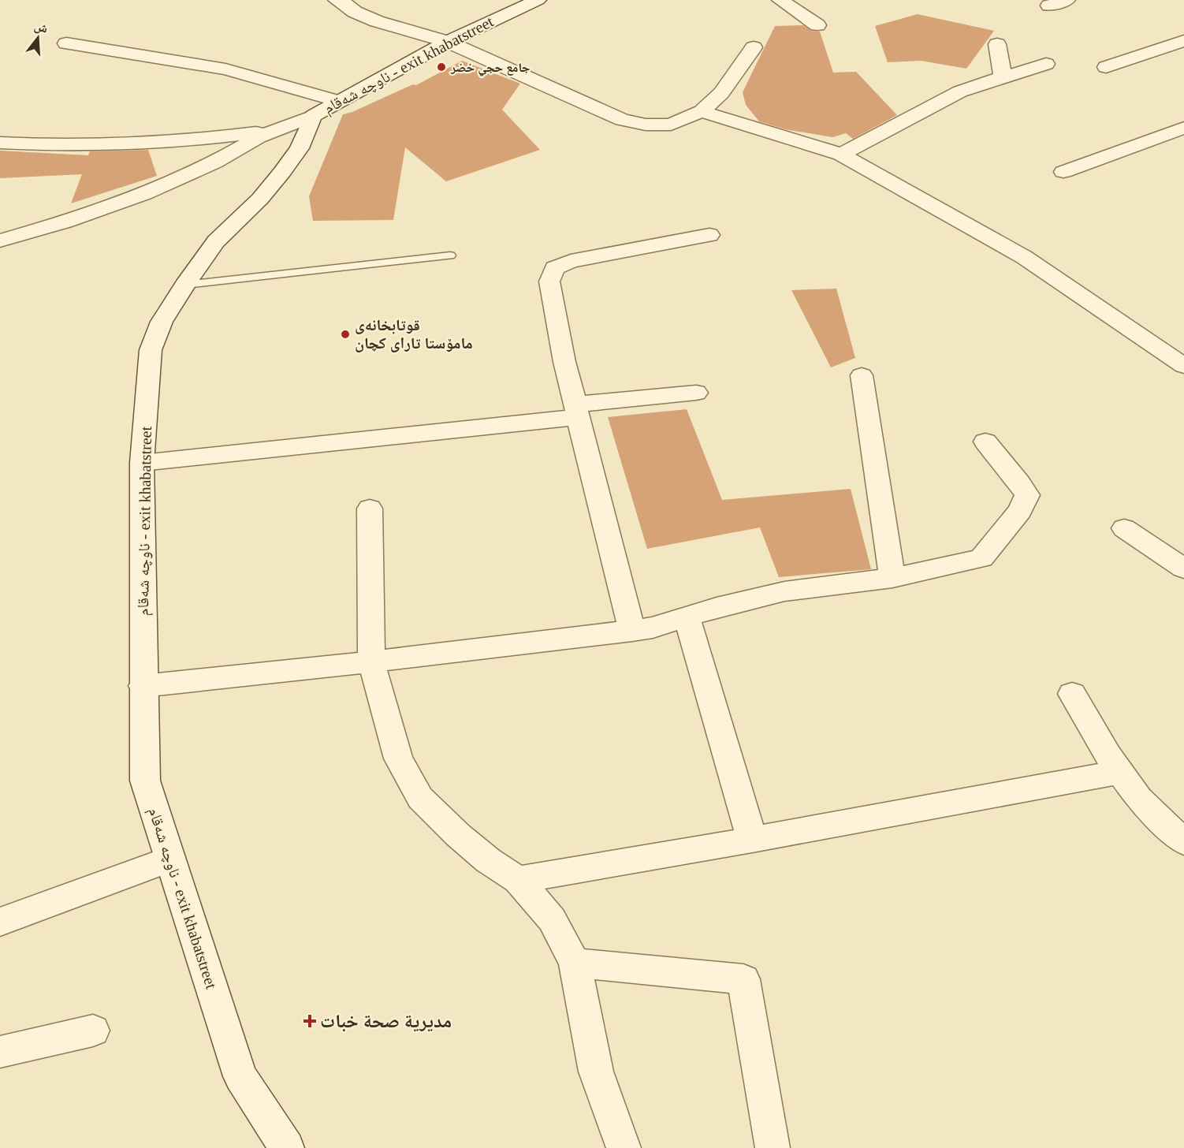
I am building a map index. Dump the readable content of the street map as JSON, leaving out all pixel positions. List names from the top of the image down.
{
  "streets": {
    "street": ["ناوچە شەقام - exit khabatstreet"]
  },
  "places": {
    "other": ["جامع حجي خضر", "قوتابخانەی مامۆستا تارای کچان"],
    "health": ["مديرية صحة خبات"]
  },
  "north": "top"
}
